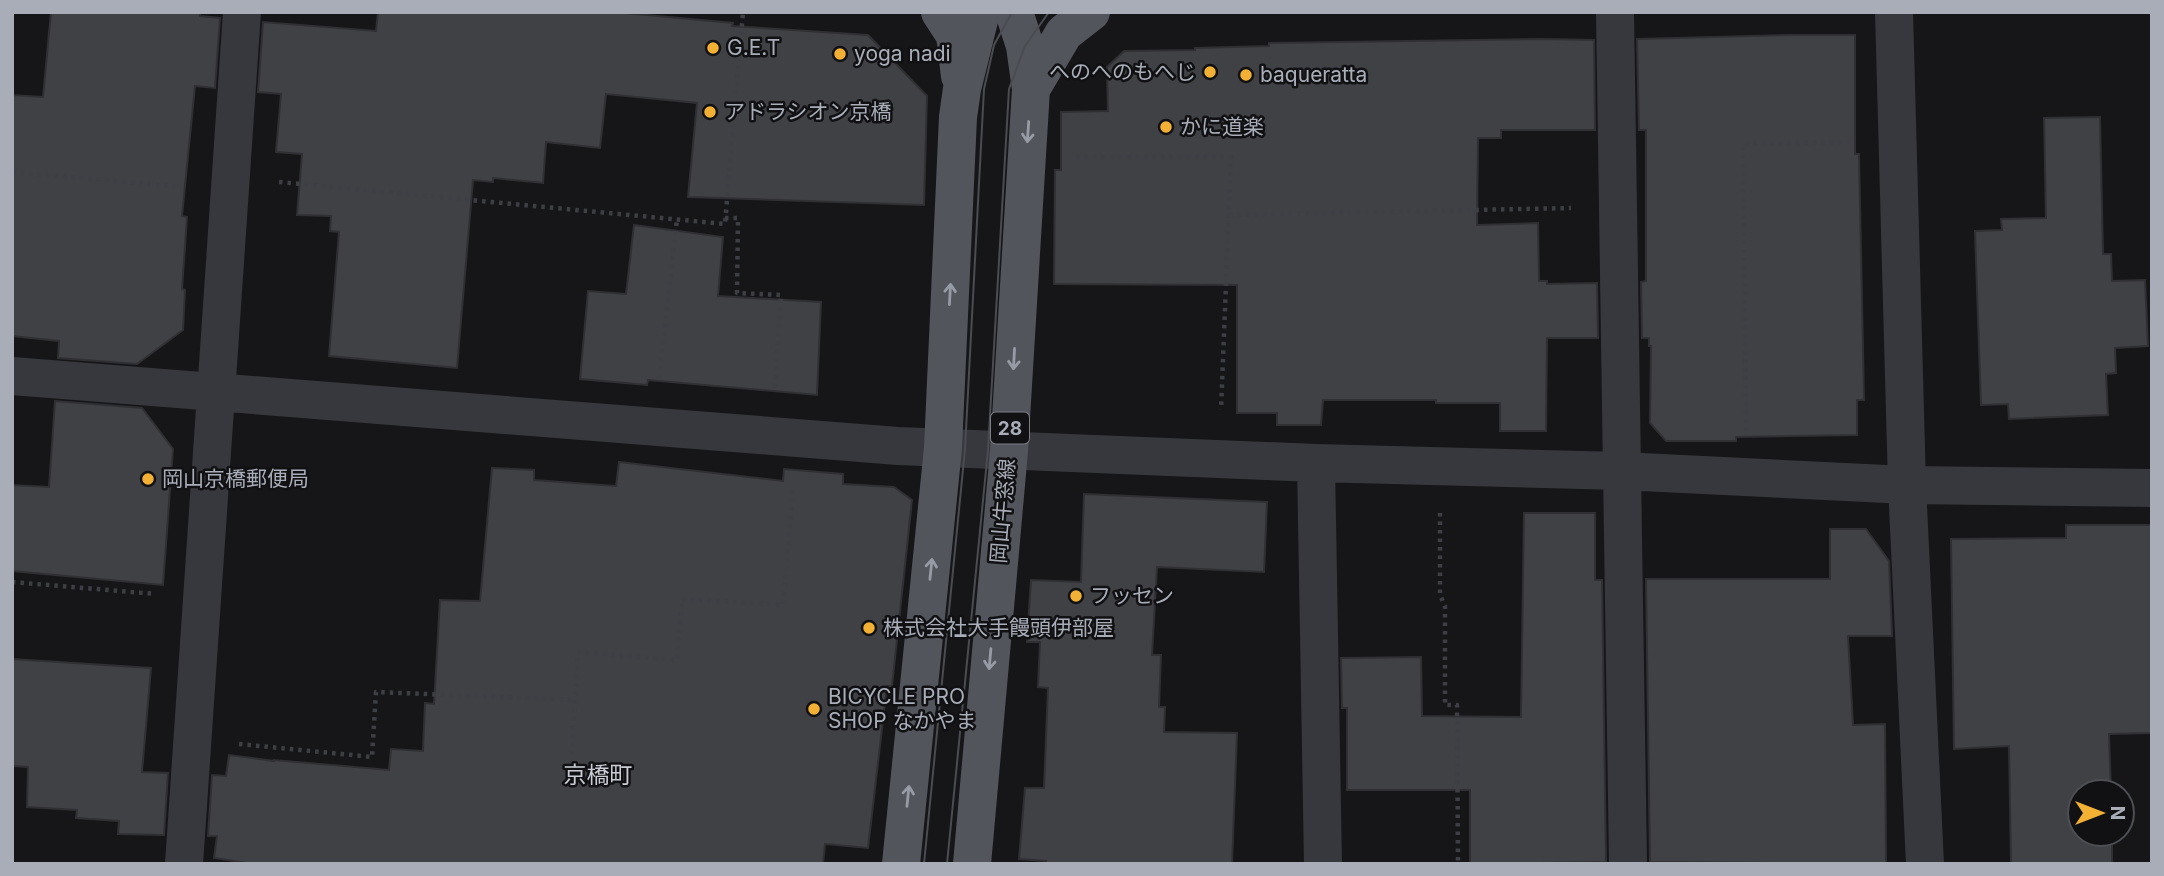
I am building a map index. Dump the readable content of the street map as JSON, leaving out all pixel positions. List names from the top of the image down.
{
  "streets": {
    "main road": ["28", "岡山牛窓線"]
  },
  "districts": ["京橋町"],
  "places": [
    "G.E.T",
    "yoga nadi",
    "へのへのもへじ",
    "baqueratta",
    "アドラシオン京橋",
    "かに道楽",
    "岡山京橋郵便局",
    "フッセン",
    "株式会社大手饅頭伊部屋",
    "BICYCLE PRO SHOP なかやま"
  ],
  "north": "right"
}
